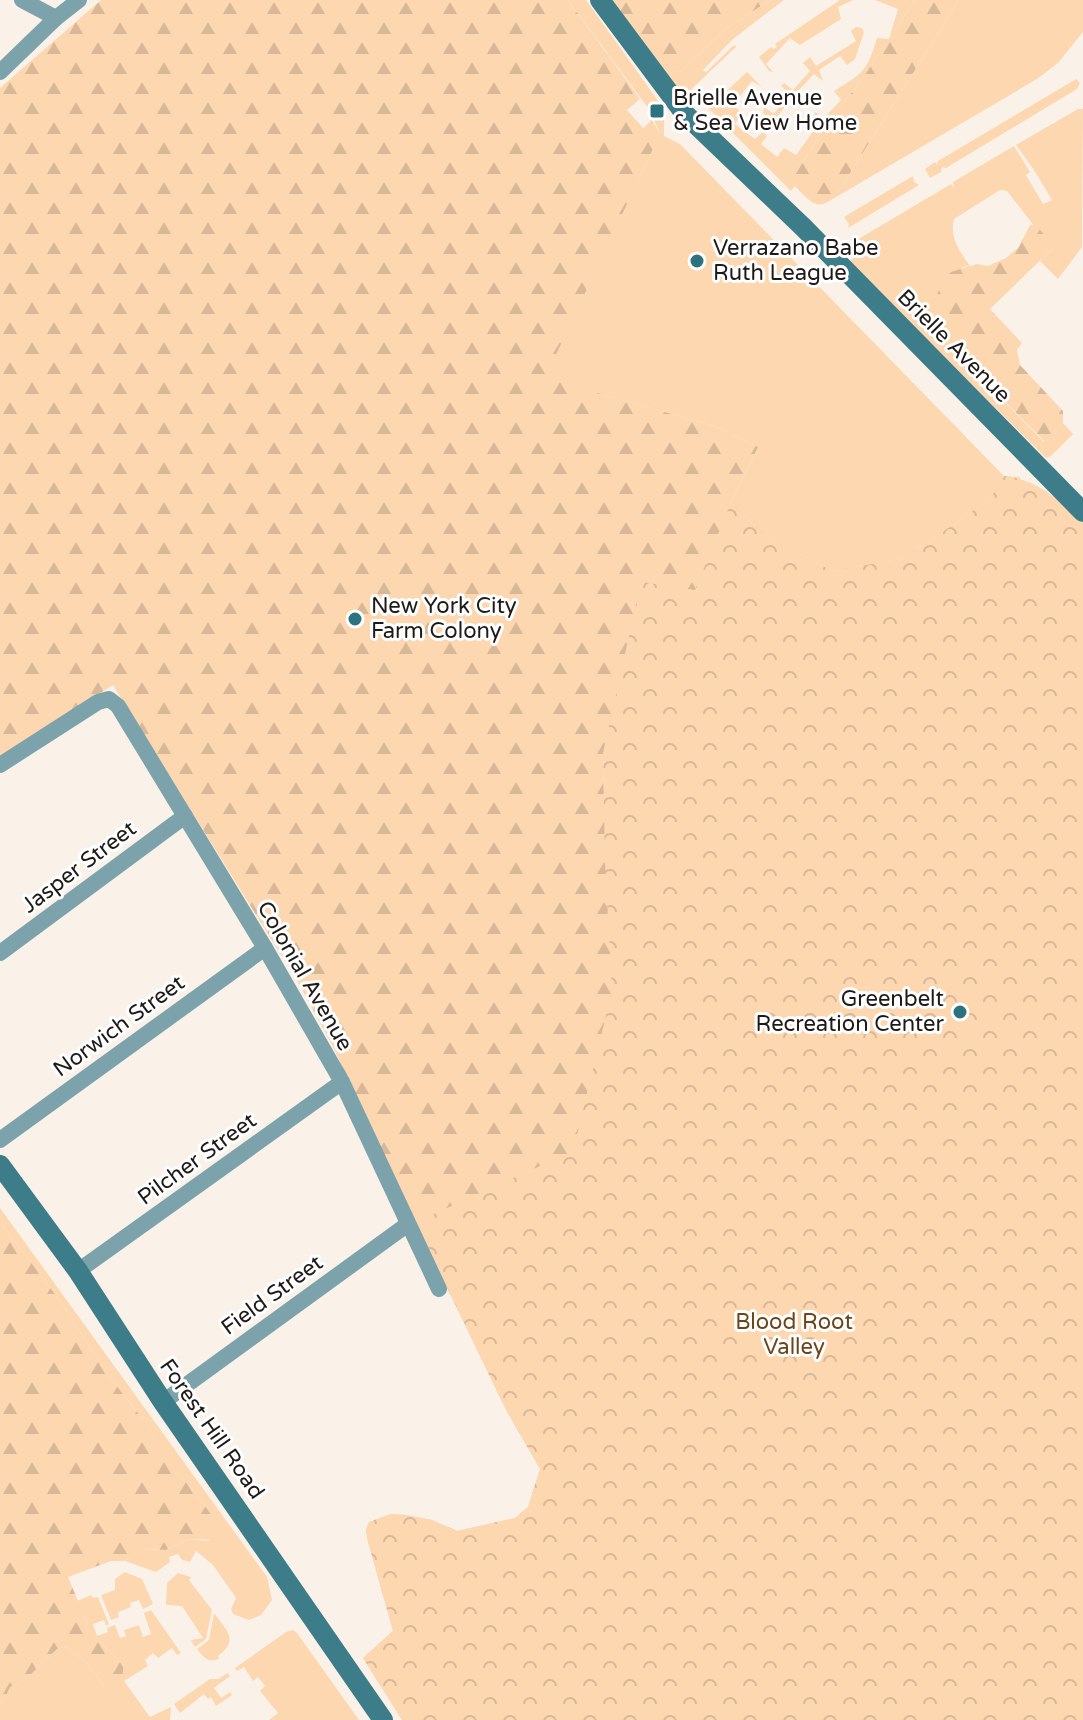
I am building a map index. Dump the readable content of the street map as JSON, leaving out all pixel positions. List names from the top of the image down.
{
  "streets": {
    "street": [
      "Brielle Avenue",
      "Jasper Street",
      "Colonial Avenue",
      "Norwich Street",
      "Pilcher Street",
      "Field Street",
      "Forest Hill Road"
    ]
  },
  "crossings": [
    ["Jasper Street", "Colonial Avenue"],
    ["Colonial Avenue", "Norwich Street"],
    ["Colonial Avenue", "Pilcher Street"],
    ["Colonial Avenue", "Field Street"],
    ["Pilcher Street", "Forest Hill Road"],
    ["Field Street", "Forest Hill Road"]
  ],
  "parks": ["Blood Root Valley"],
  "places": {
    "transit": ["Brielle Avenue & Sea View Home"],
    "other": ["Verrazano Babe Ruth League", "New York City Farm Colony", "Greenbelt Recreation Center"]
  }
}
